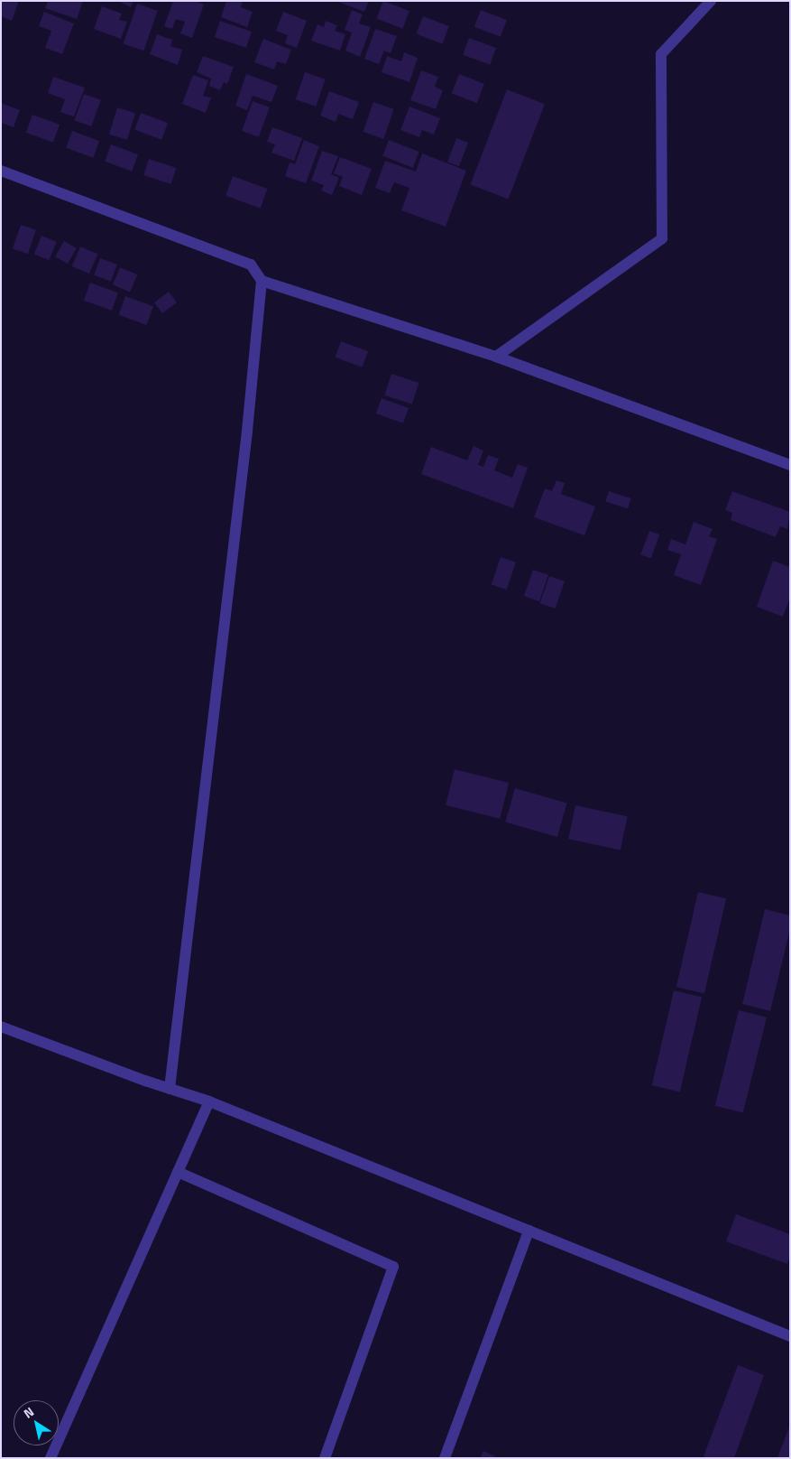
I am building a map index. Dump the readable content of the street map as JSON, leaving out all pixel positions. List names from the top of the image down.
{
  "north": "top left"
}
